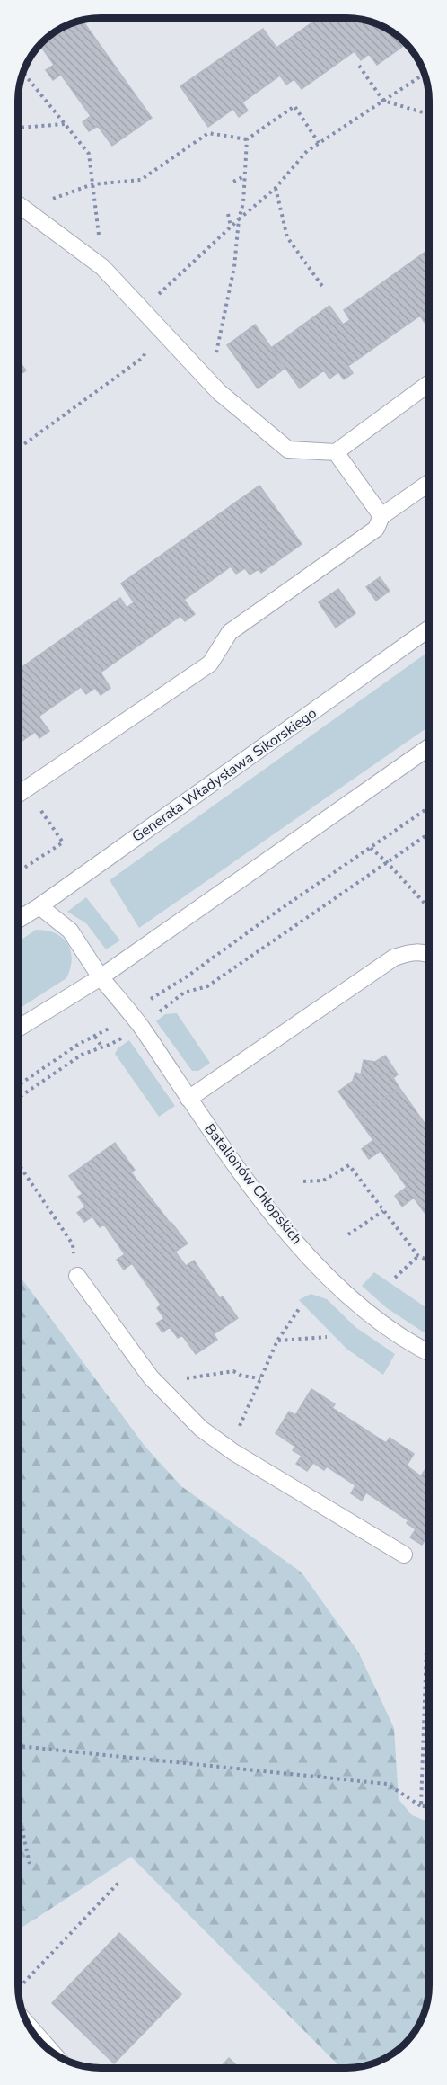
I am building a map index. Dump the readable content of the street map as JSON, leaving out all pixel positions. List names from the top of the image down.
{
  "streets": {
    "street": ["Generała Władysława Sikorskiego", "Batalionów Chłopskich"]
  },
  "crossings": [
    ["Generała Władysława Sikorskiego", "Batalionów Chłopskich"]
  ]
}
